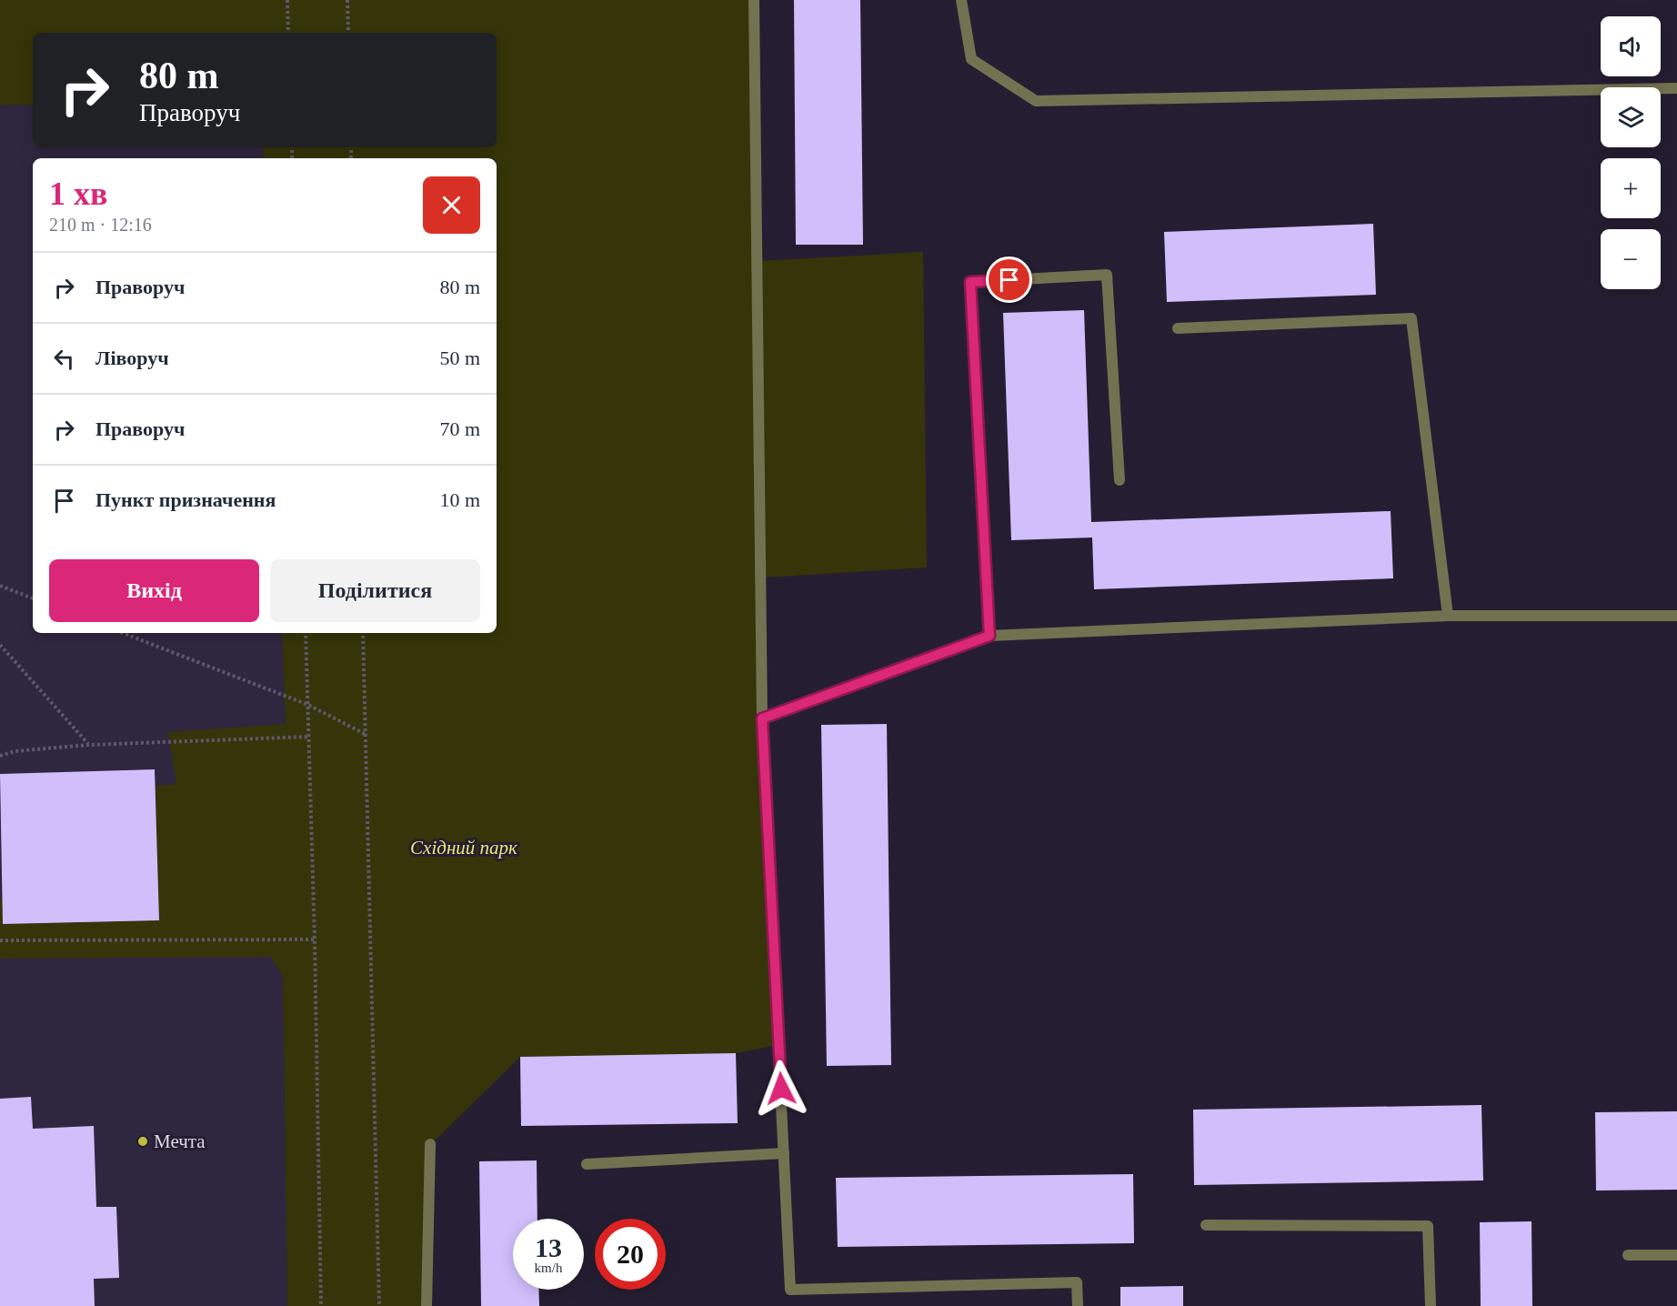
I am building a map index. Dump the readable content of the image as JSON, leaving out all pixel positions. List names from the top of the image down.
{
  "parks": ["Східний парк"],
  "places": ["Мечта"],
  "page": {
    "map_buttons": ["+", "−"],
    "turn": ["80 m", "Праворуч"],
    "heading": ["1 хв", "210 m · 12:16"],
    "list": [
      {
        "name": "Праворуч",
        "value": "80 m"
      },
      {
        "name": "Ліворуч",
        "value": "50 m"
      },
      {
        "name": "Праворуч",
        "value": "70 m"
      },
      {
        "name": "Пункт призначення",
        "value": "10 m"
      }
    ],
    "buttons": ["Вихід", "Поділитися"],
    "speed": "13 km/h",
    "limit": "20"
  }
}
